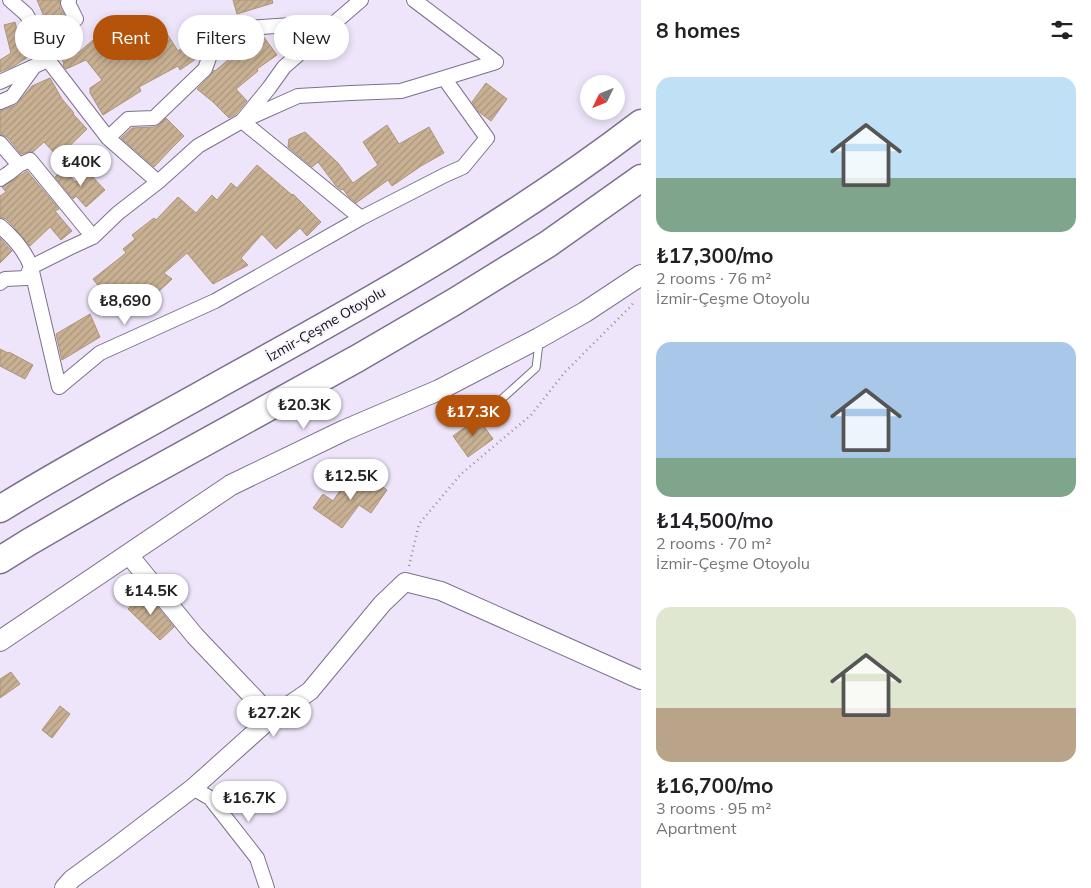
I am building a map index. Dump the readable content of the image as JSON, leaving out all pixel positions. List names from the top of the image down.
{
  "streets": {
    "highway": ["İzmir-Çeşme Otoyolu"]
  },
  "north": "bottom left",
  "page": {
    "heading": "8 homes",
    "chip": [
      "Buy",
      "Rent",
      "Filters",
      "New"
    ],
    "list": [
      {
        "name": "₺17,300/mo",
        "note": "2 rooms · 76 m² · İzmir-Çeşme Otoyolu"
      },
      {
        "name": "₺14,500/mo",
        "note": "2 rooms · 70 m² · İzmir-Çeşme Otoyolu"
      },
      {
        "name": "₺16,700/mo",
        "note": "3 rooms · 95 m² · Apartment"
      }
    ],
    "price": [
      "₺40K",
      "₺8,690",
      "₺20.3K",
      "₺17.3K",
      "₺12.5K",
      "₺14.5K",
      "₺27.2K",
      "₺16.7K"
    ]
  }
}
